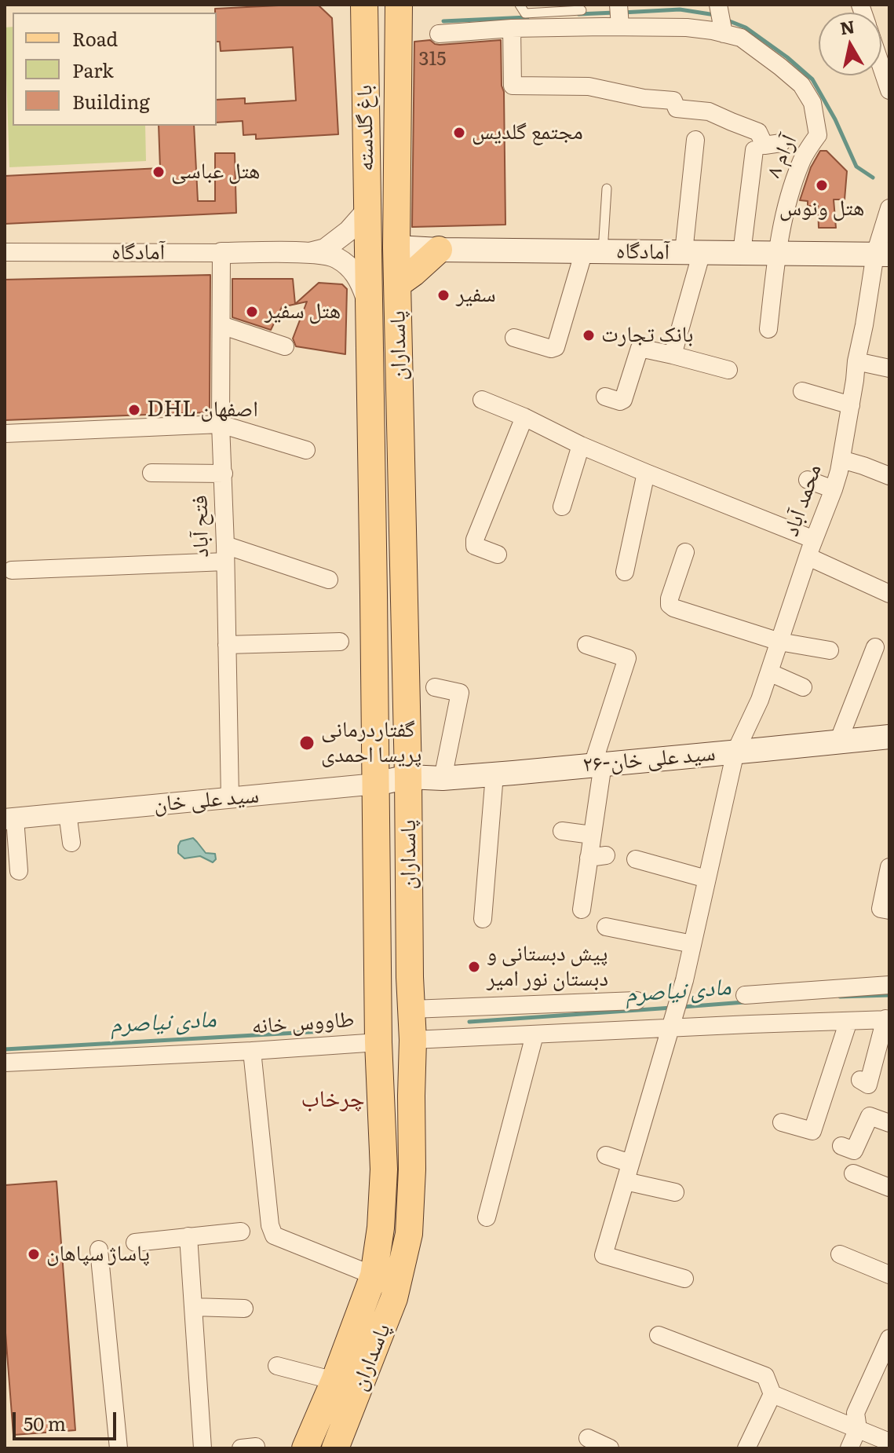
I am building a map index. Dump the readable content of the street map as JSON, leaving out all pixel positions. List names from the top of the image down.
{
  "streets": {
    "main road": [
      "باغ گلدسته",
      "آمادگاه",
      "پاسداران",
      "۲۶-سید علی خان",
      "سید علی خان"
    ],
    "street": [
      "۸ آرام",
      "محمد آباد",
      "فتح آباد",
      "طاووس خانه"
    ]
  },
  "crossings": [
    ["باغ گلدسته", "آمادگاه"],
    ["باغ گلدسته", "پاسداران"],
    ["۸ آرام", "آمادگاه"],
    ["آمادگاه", "پاسداران"],
    ["آمادگاه", "محمد آباد"],
    ["آمادگاه", "فتح آباد"],
    ["پاسداران", "۲۶-سید علی خان"],
    ["پاسداران", "سید علی خان"],
    ["پاسداران", "طاووس خانه"],
    ["محمد آباد", "۲۶-سید علی خان"],
    ["فتح آباد", "سید علی خان"],
    ["۲۶-سید علی خان", "سید علی خان"]
  ],
  "districts": ["چرخاب"],
  "water": ["مادی نیاصرم"],
  "places": [
    "مجتمع گلدیس",
    "هتل عباسی",
    "هتل ونوس",
    "سفیر",
    "هتل سفیر",
    "بانک تجارت",
    "DHL اصفهان",
    "گفتاردرمانی پریسا احمدی",
    "پیش دبستانی و دبستان نور امیر",
    "پاساژ سپاهان"
  ],
  "house_numbers": ["315"],
  "legend": ["Road", "Park", "Building"],
  "scale_bar": "50 m",
  "north": "top"
}
